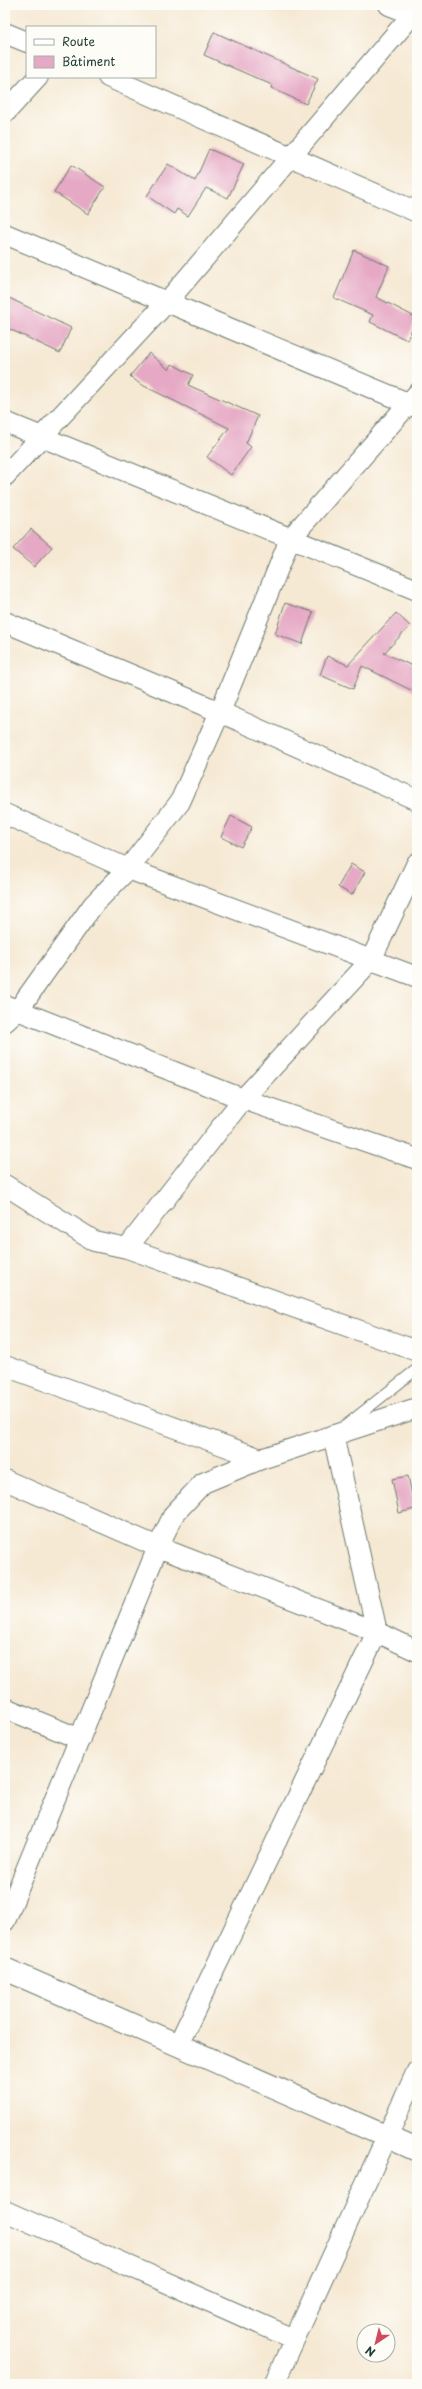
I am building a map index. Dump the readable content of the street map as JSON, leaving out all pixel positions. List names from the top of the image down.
{
  "legend": ["Route", "Bâtiment"],
  "north": "bottom left"
}
